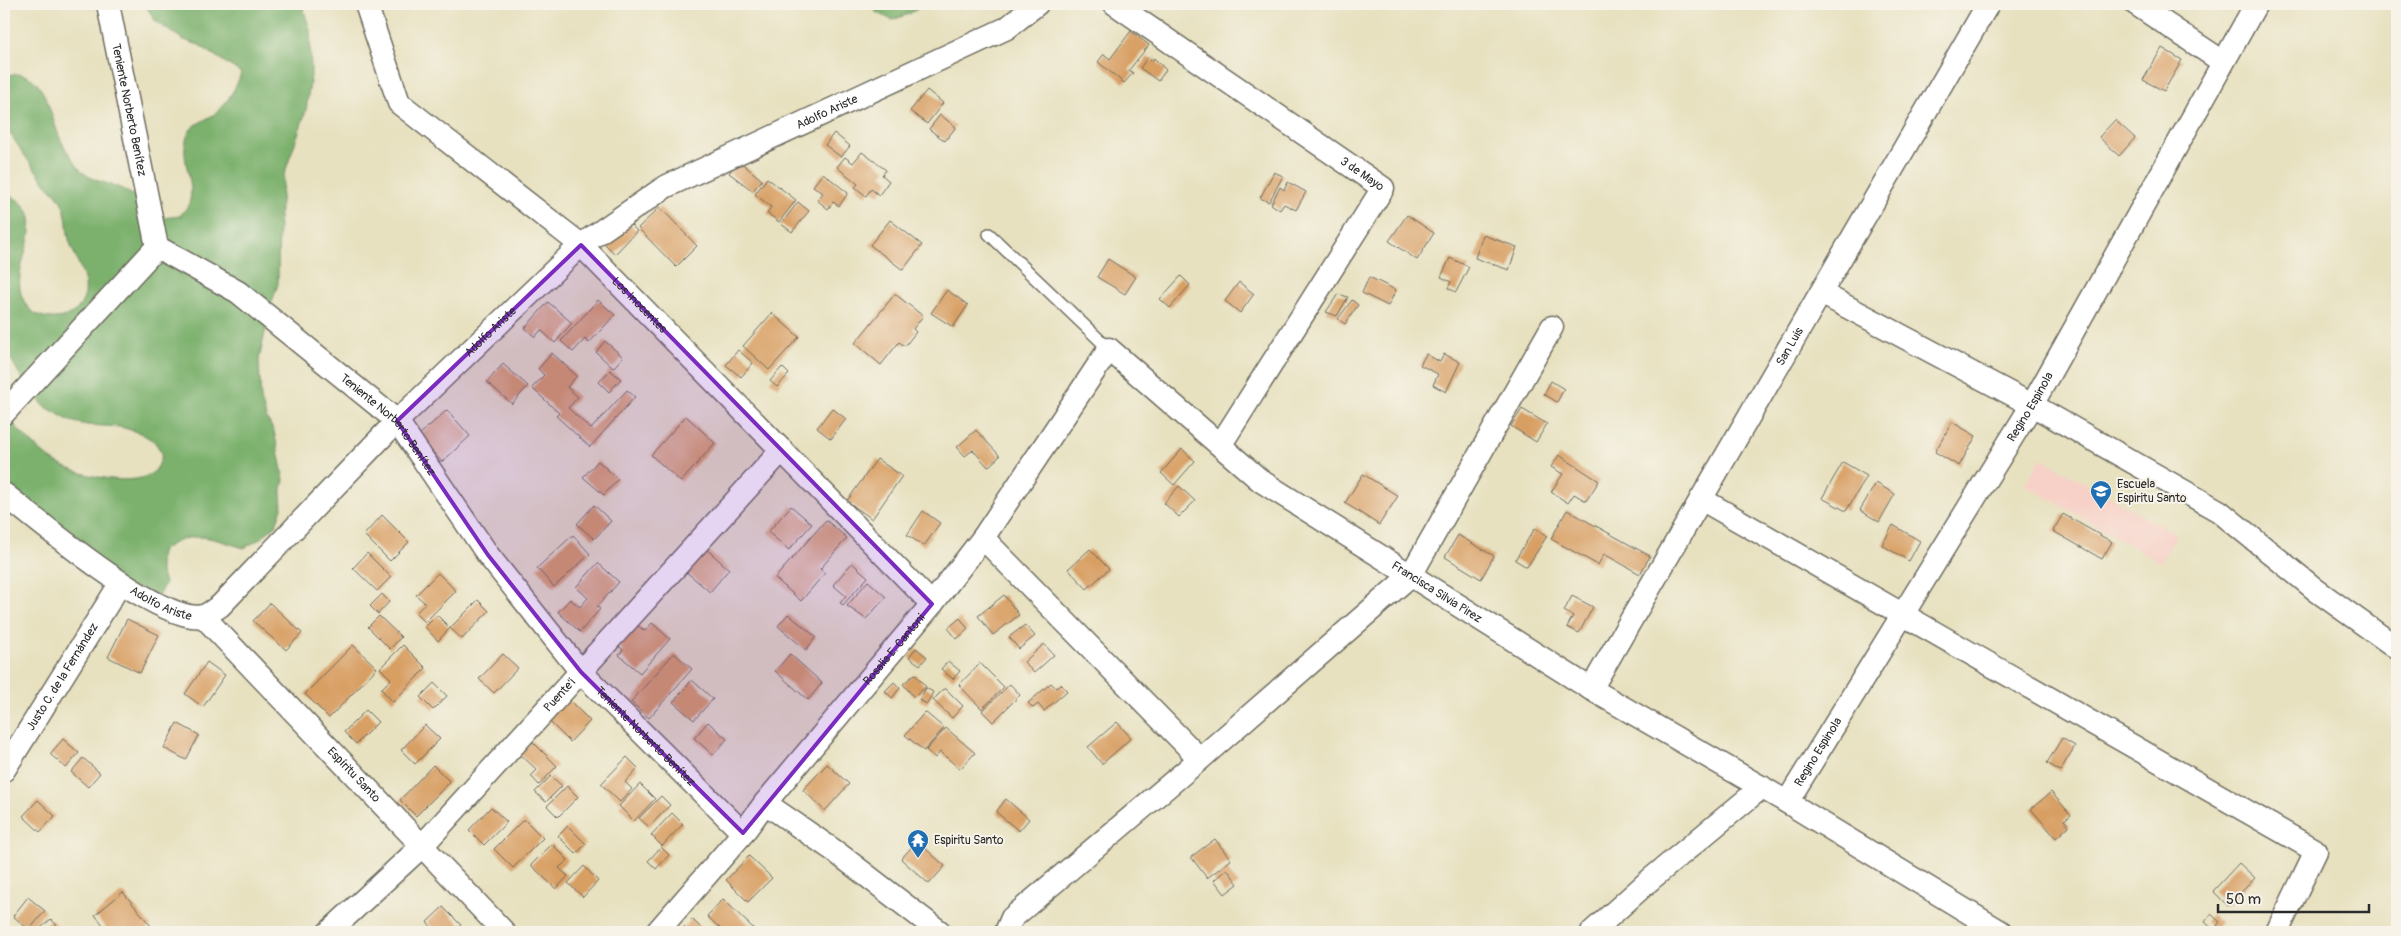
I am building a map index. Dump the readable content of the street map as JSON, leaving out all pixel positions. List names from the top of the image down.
{
  "streets": {
    "street": [
      "Teniente Norberto Benítez",
      "Adolfo Ariste",
      "3 de Mayo",
      "Los Inocentes",
      "San Luis",
      "Regino Espinola",
      "Francisca Silvia Pirez",
      "Rosalia E. Cantoni",
      "Justo C. de la Fernández",
      "Puente'i",
      "Espíritu Santo"
    ]
  },
  "crossings": [
    ["Teniente Norberto Benítez", "Adolfo Ariste"],
    ["Teniente Norberto Benítez", "Rosalia E. Cantoni"],
    ["Teniente Norberto Benítez", "Puente'i"],
    ["Adolfo Ariste", "Los Inocentes"],
    ["Adolfo Ariste", "Justo C. de la Fernández"],
    ["Adolfo Ariste", "Espíritu Santo"],
    ["3 de Mayo", "Francisca Silvia Pirez"],
    ["Los Inocentes", "Rosalia E. Cantoni"],
    ["Los Inocentes", "Puente'i"],
    ["San Luis", "Francisca Silvia Pirez"],
    ["Regino Espinola", "Francisca Silvia Pirez"],
    ["Francisca Silvia Pirez", "Rosalia E. Cantoni"],
    ["Puente'i", "Espíritu Santo"]
  ],
  "places": {
    "school or university": ["Escuela Espiritu Santo"],
    "temple": ["Espiritu Santo"]
  },
  "scale_bar": "50 m"
}
